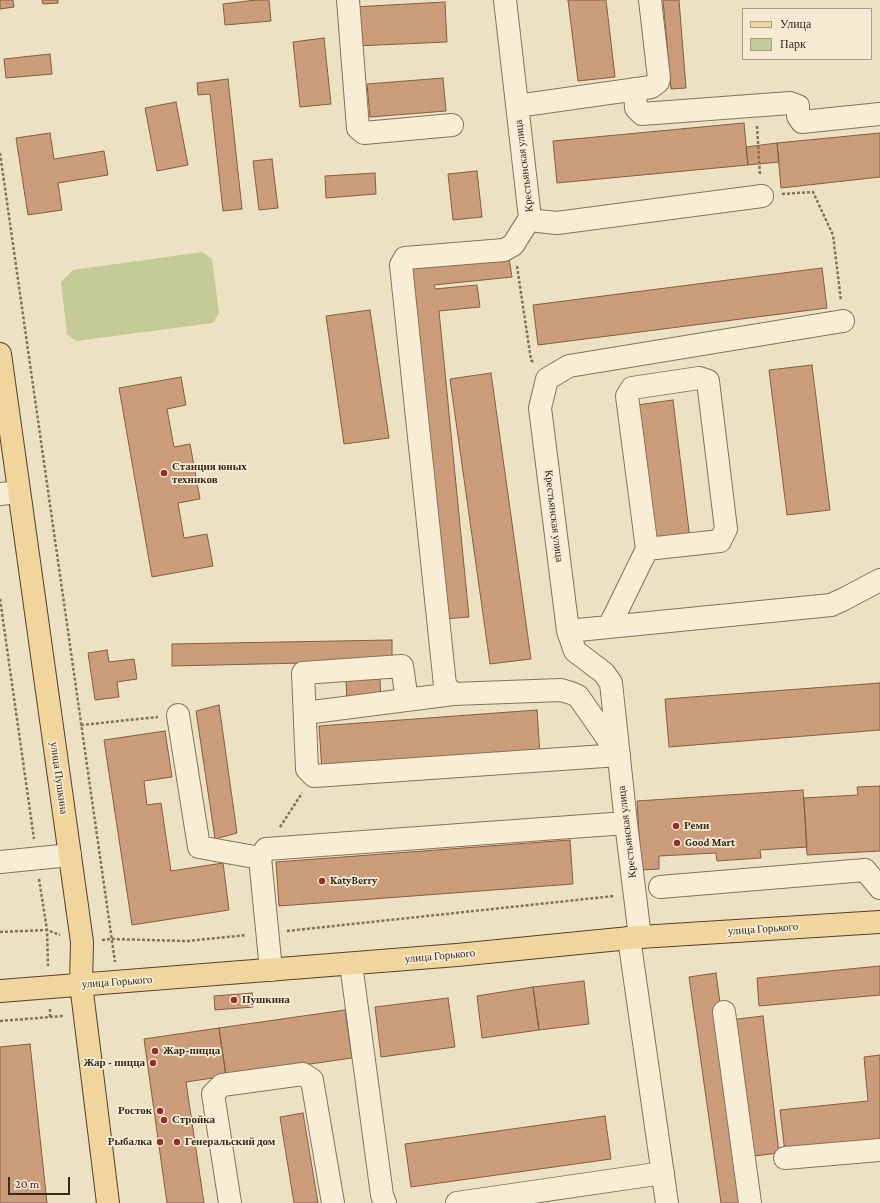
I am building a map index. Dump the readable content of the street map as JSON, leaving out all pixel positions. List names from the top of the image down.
{
  "streets": {
    "main road": ["улица Пушкина", "улица Горького"],
    "lane": ["Крестьянская улица"]
  },
  "crossings": [
    ["Крестьянская улица", "улица Горького"],
    ["улица Пушкина", "улица Горького"]
  ],
  "places": [
    "Станция юных техников",
    "Реми",
    "Good Mart",
    "KatyBerry",
    "Пушкина",
    "Жар-пицца",
    "Жар - пицца",
    "Росток",
    "Стройка",
    "Рыбалка",
    "Генеральский дом"
  ],
  "legend": ["Улица", "Парк"],
  "scale_bar": "20 m"
}
